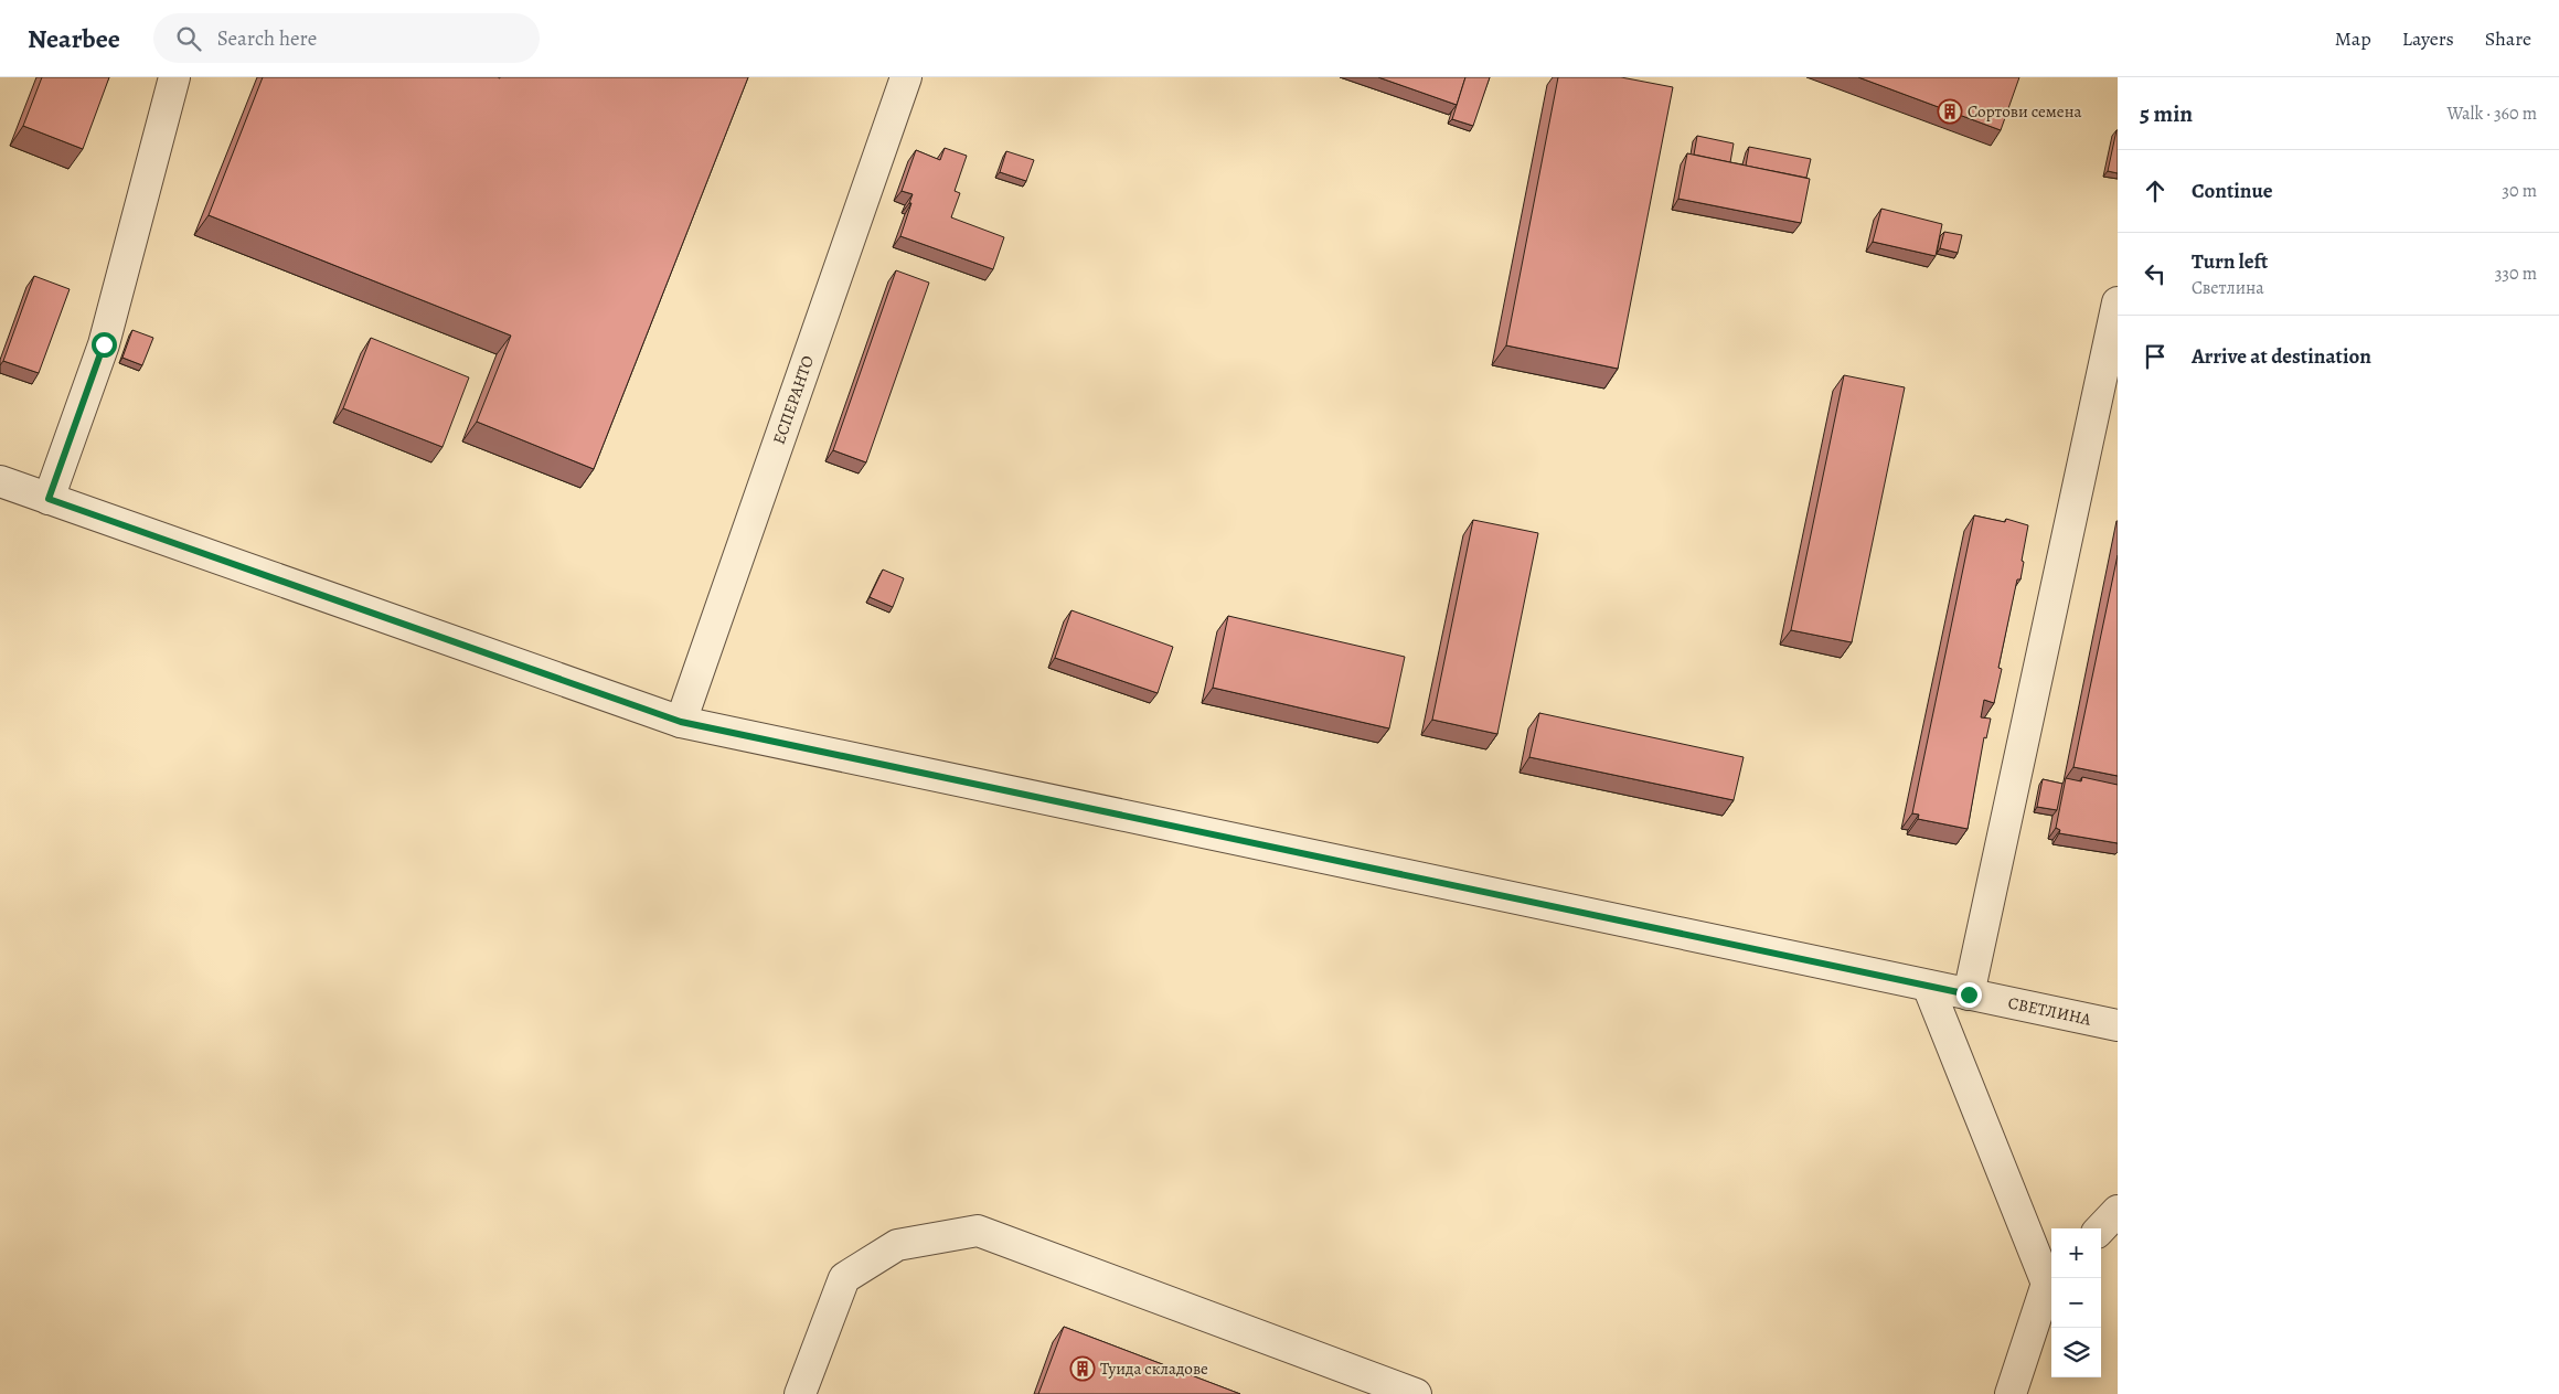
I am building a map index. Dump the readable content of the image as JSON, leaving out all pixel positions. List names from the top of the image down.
{
  "streets": {
    "street": ["ЕСПЕРАНТО", "СВЕТЛИНА"]
  },
  "crossings": [
    ["ЕСПЕРАНТО", "СВЕТЛИНА"]
  ],
  "places": {
    "building": ["Сортови семена", "Туида складове"]
  },
  "page": {
    "header": "Nearbee",
    "search": "Search here",
    "nav": ["Map", "Layers", "Share"],
    "heading": ["5 min", "Walk · 360 m"],
    "list": [
      ["Continue", "30 m"],
      ["Turn left", "Светлина", "330 m"],
      "Arrive at destination"
    ],
    "map_buttons": ["+", "−"]
  }
}
